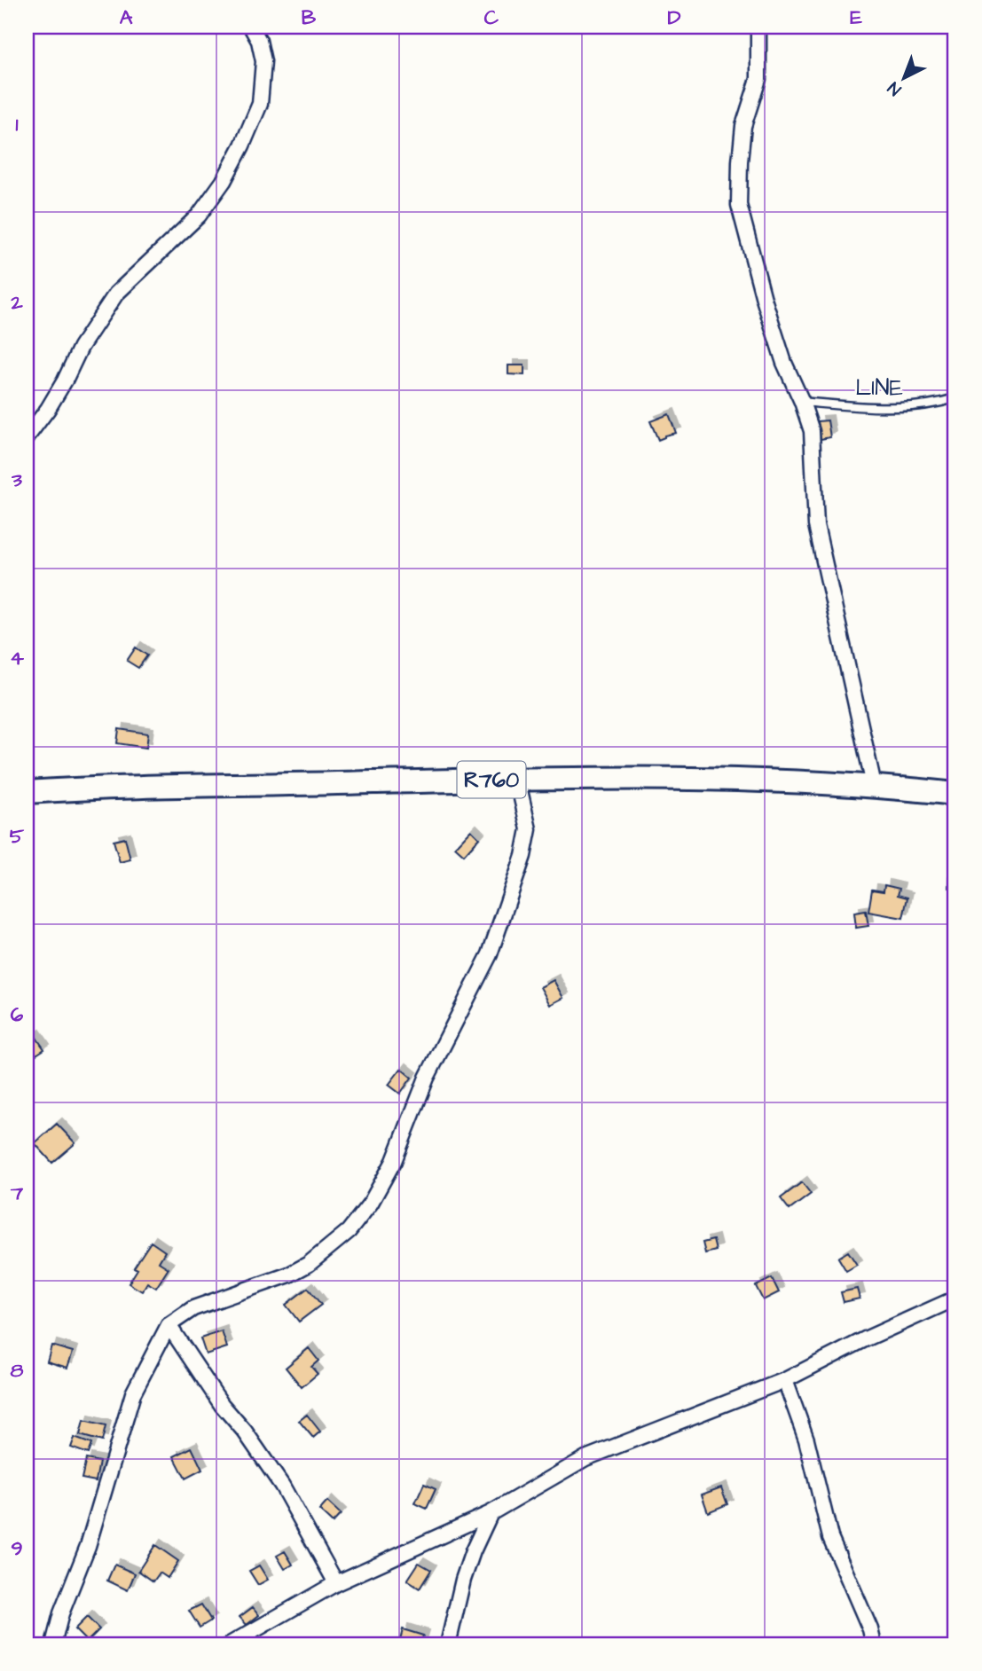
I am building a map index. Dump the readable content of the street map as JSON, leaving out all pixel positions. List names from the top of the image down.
{
  "streets": {
    "main road": ["R760"],
    "lane": ["LINE"]
  },
  "north": "bottom left",
  "grid": {
    "columns": [
      "A",
      "B",
      "C",
      "D",
      "E"
    ],
    "rows": [
      "1",
      "2",
      "3",
      "4",
      "5",
      "6",
      "7",
      "8",
      "9"
    ]
  }
}
